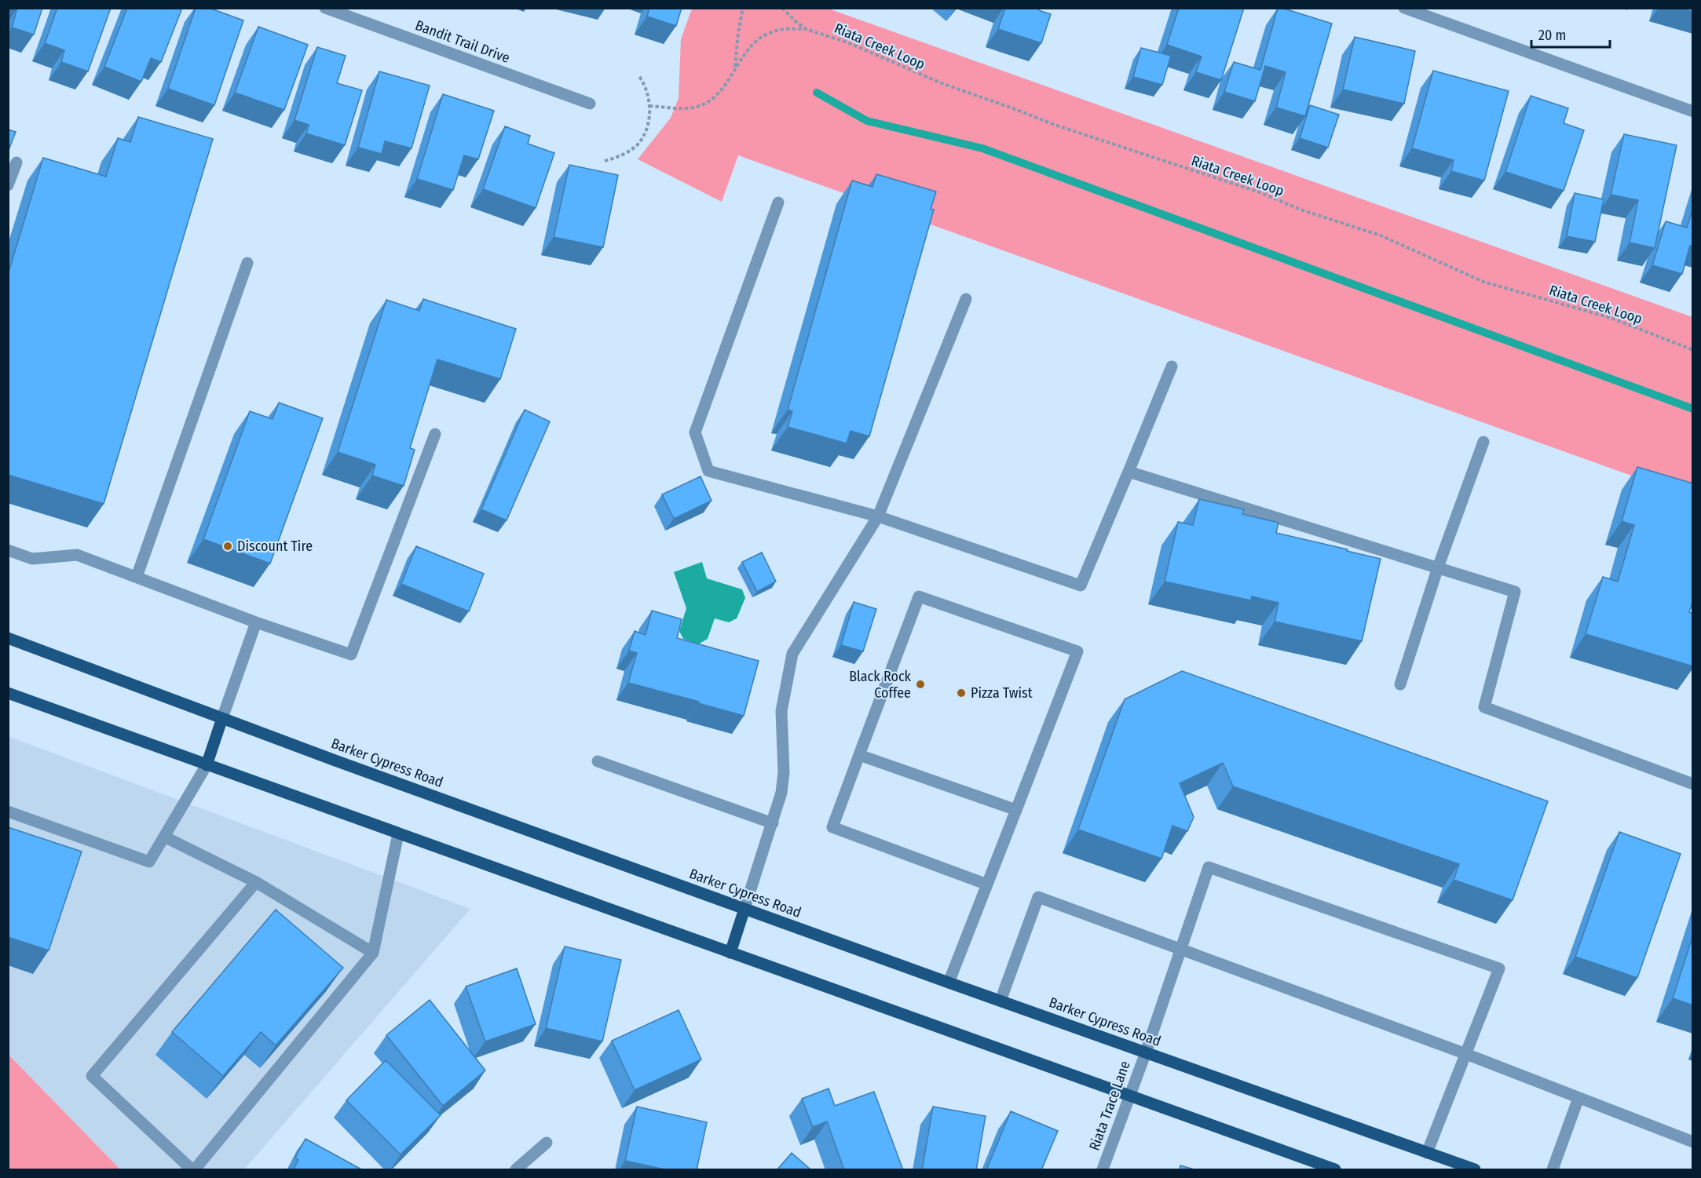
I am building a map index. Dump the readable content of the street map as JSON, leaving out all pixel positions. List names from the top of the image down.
{
  "streets": {
    "main road": ["Barker Cypress Road"],
    "street": ["Bandit Trail Drive", "Riata Trace Lane"],
    "path": ["Riata Creek Loop"]
  },
  "crossings": [
    ["Barker Cypress Road", "Riata Trace Lane"]
  ],
  "places": ["Discount Tire", "Black Rock Coffee", "Pizza Twist"],
  "scale_bar": "20 m"
}
